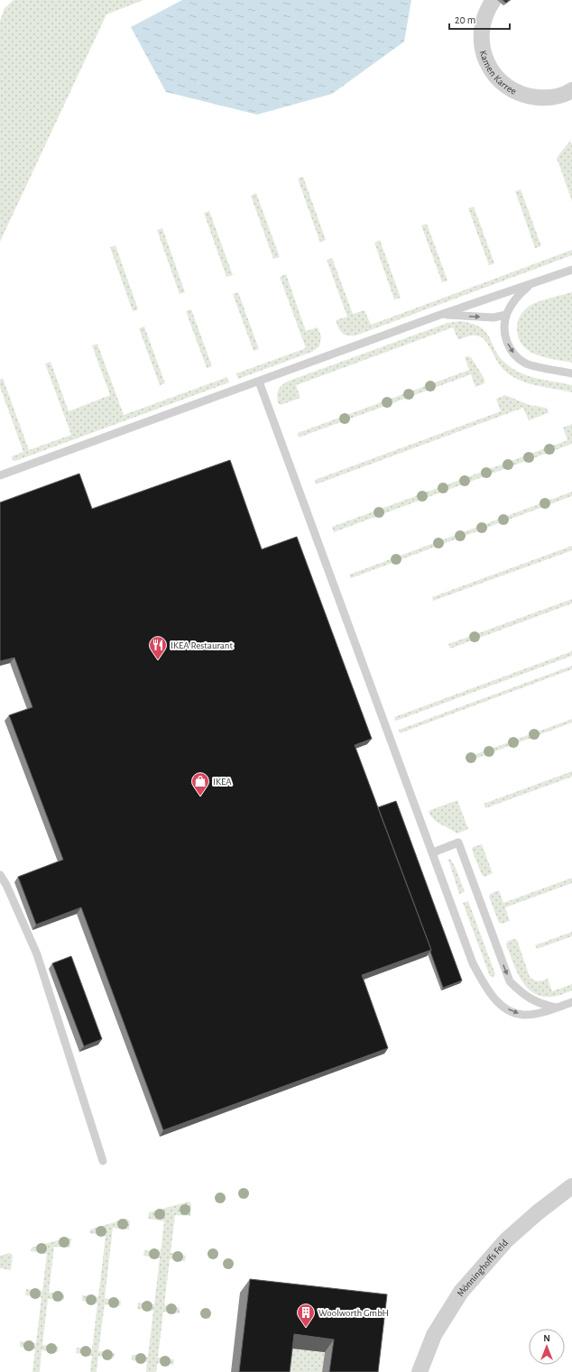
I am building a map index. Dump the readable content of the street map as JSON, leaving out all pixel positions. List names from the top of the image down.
{
  "streets": {
    "street": ["Kamen Karree", "Mönninghoffs Feld"]
  },
  "places": {
    "restaurant": ["IKEA Restaurant"],
    "shop": ["IKEA"],
    "building": ["Woolworth GmbH"]
  },
  "scale_bar": "20 m",
  "north": "top"
}
